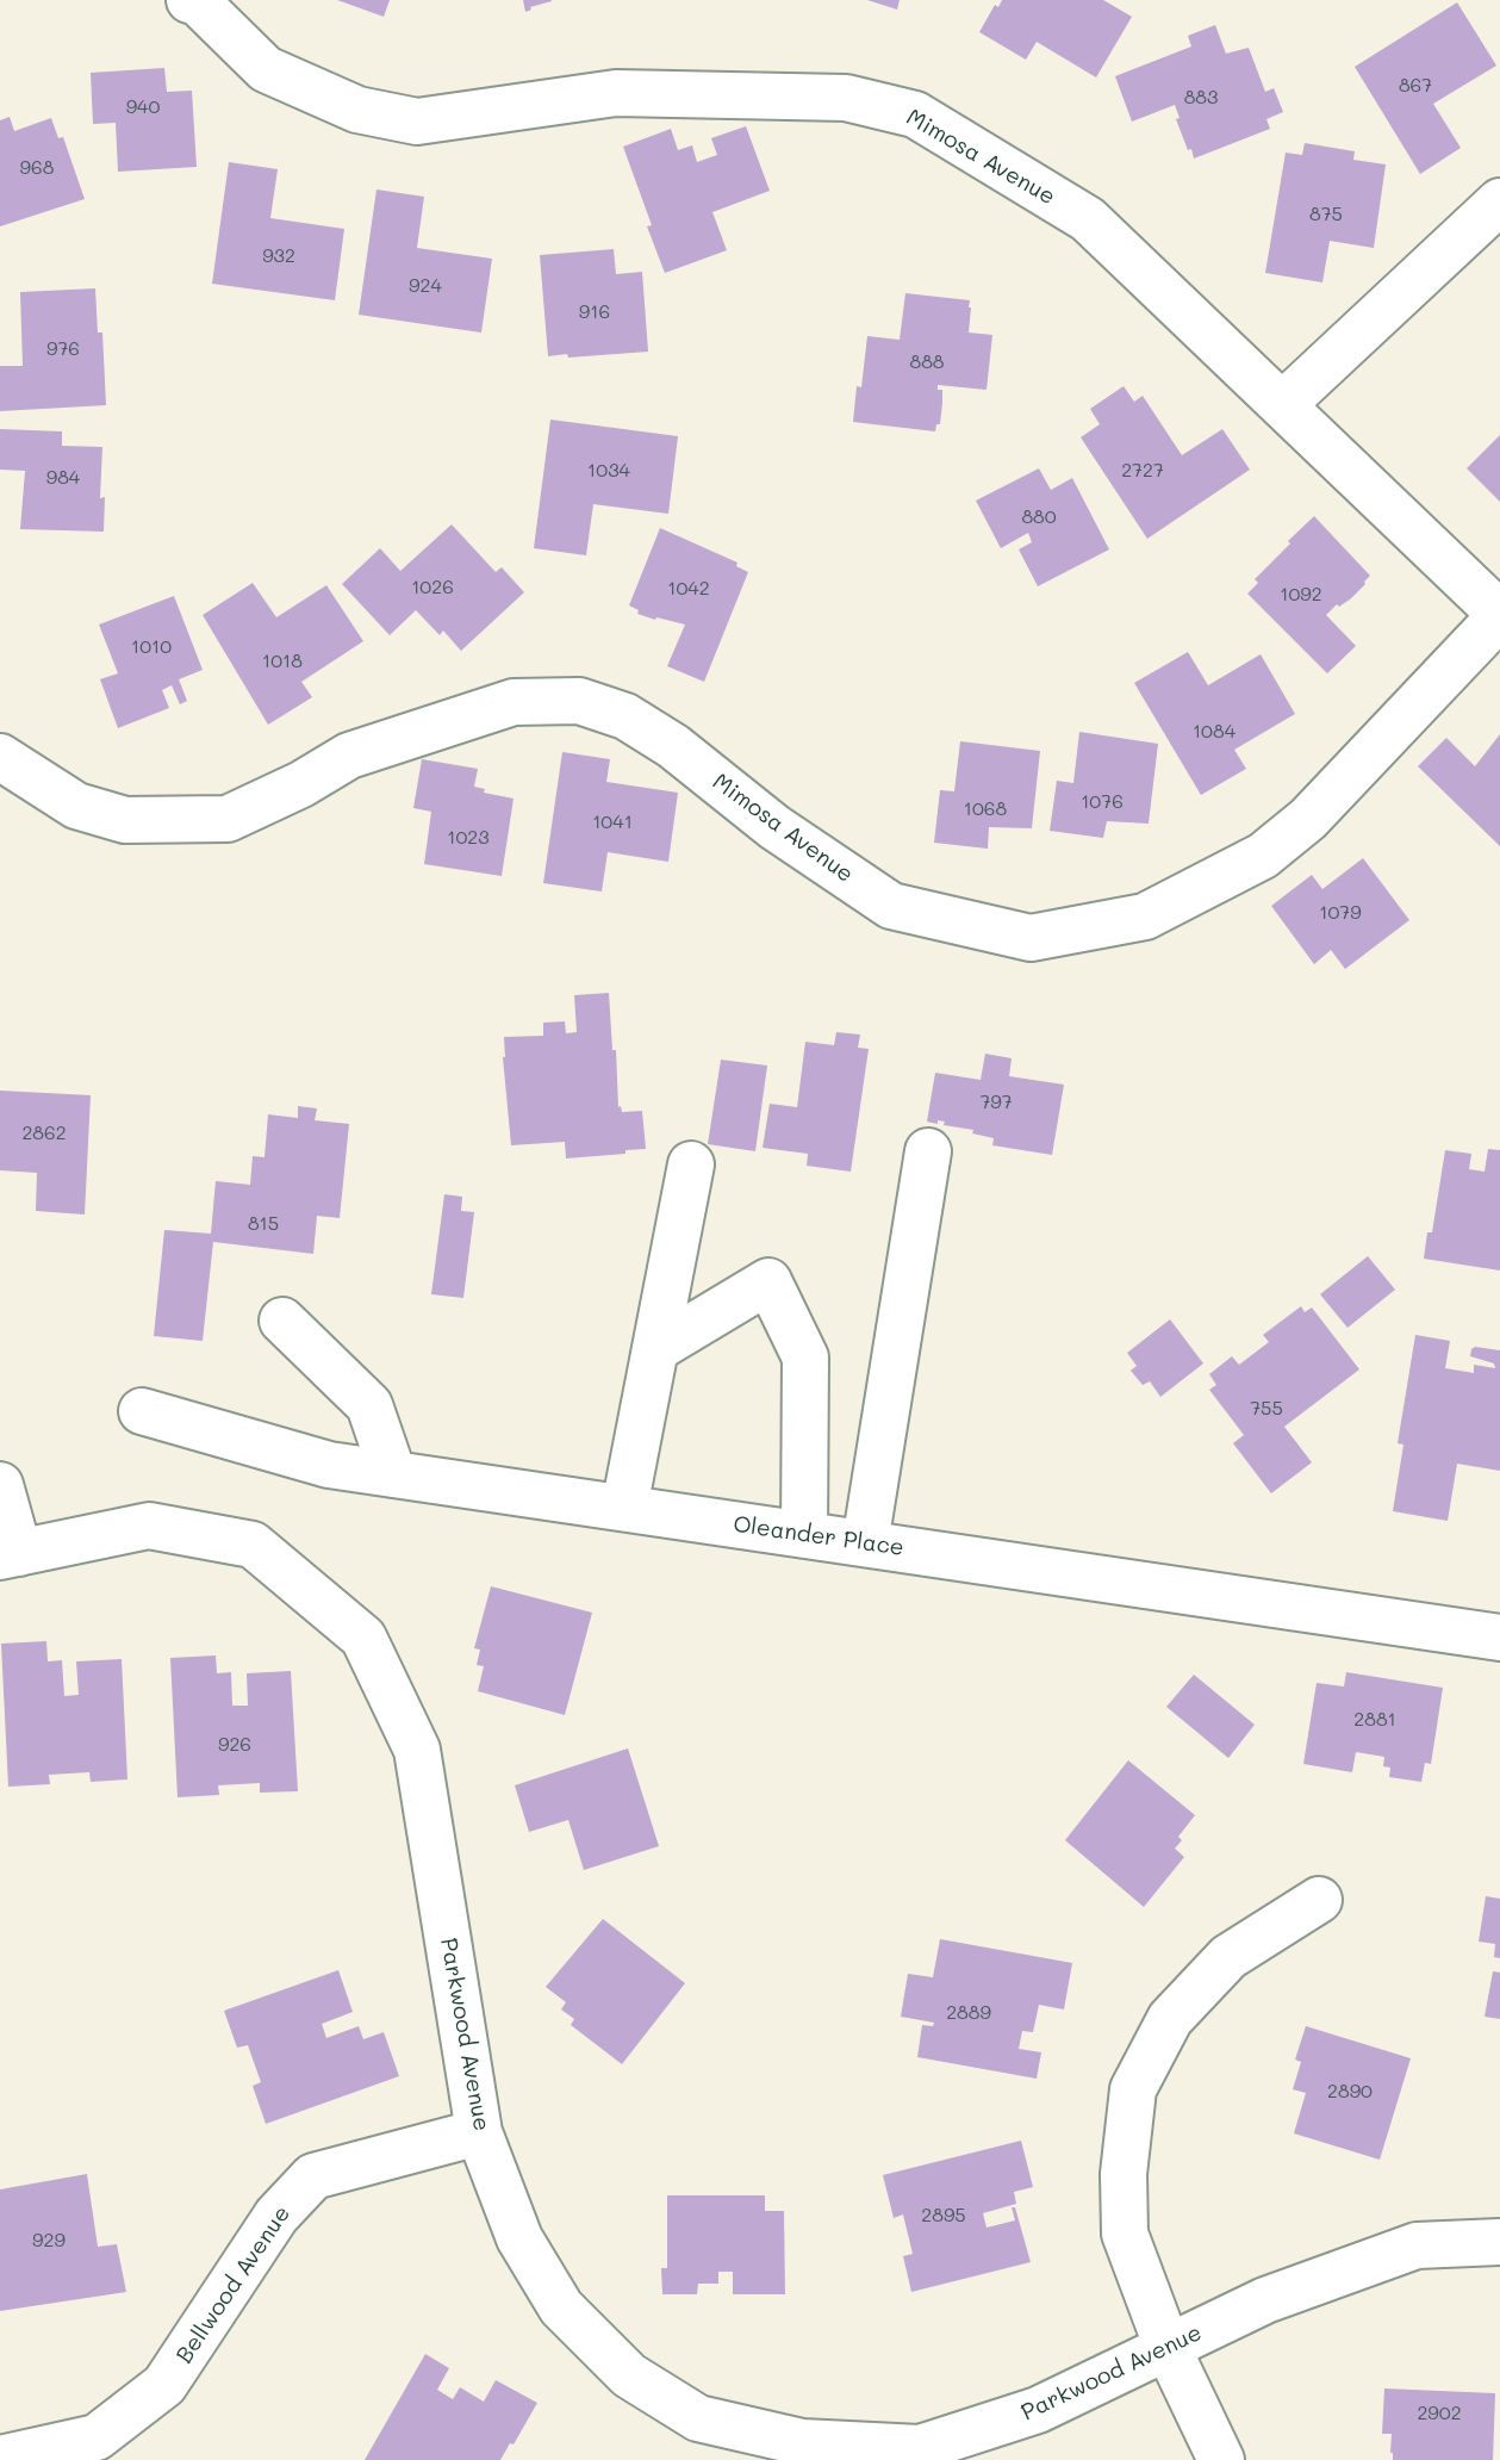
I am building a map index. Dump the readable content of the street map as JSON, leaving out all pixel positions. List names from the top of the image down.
{
  "streets": {
    "street": [
      "Mimosa Avenue",
      "Oleander Place",
      "Parkwood Avenue",
      "Bellwood Avenue"
    ]
  },
  "crossings": [
    ["Parkwood Avenue", "Bellwood Avenue"]
  ],
  "house_numbers": [
    "867",
    "883",
    "940",
    "968",
    "875",
    "932",
    "924",
    "916",
    "976",
    "888",
    "1034",
    "2727",
    "984",
    "880",
    "1026",
    "1042",
    "1092",
    "1010",
    "1018",
    "1084",
    "1076",
    "1068",
    "1041",
    "1023",
    "1079",
    "797",
    "2862",
    "815",
    "755",
    "2881",
    "926",
    "2889",
    "2890",
    "2895",
    "929",
    "2902"
  ]
}
